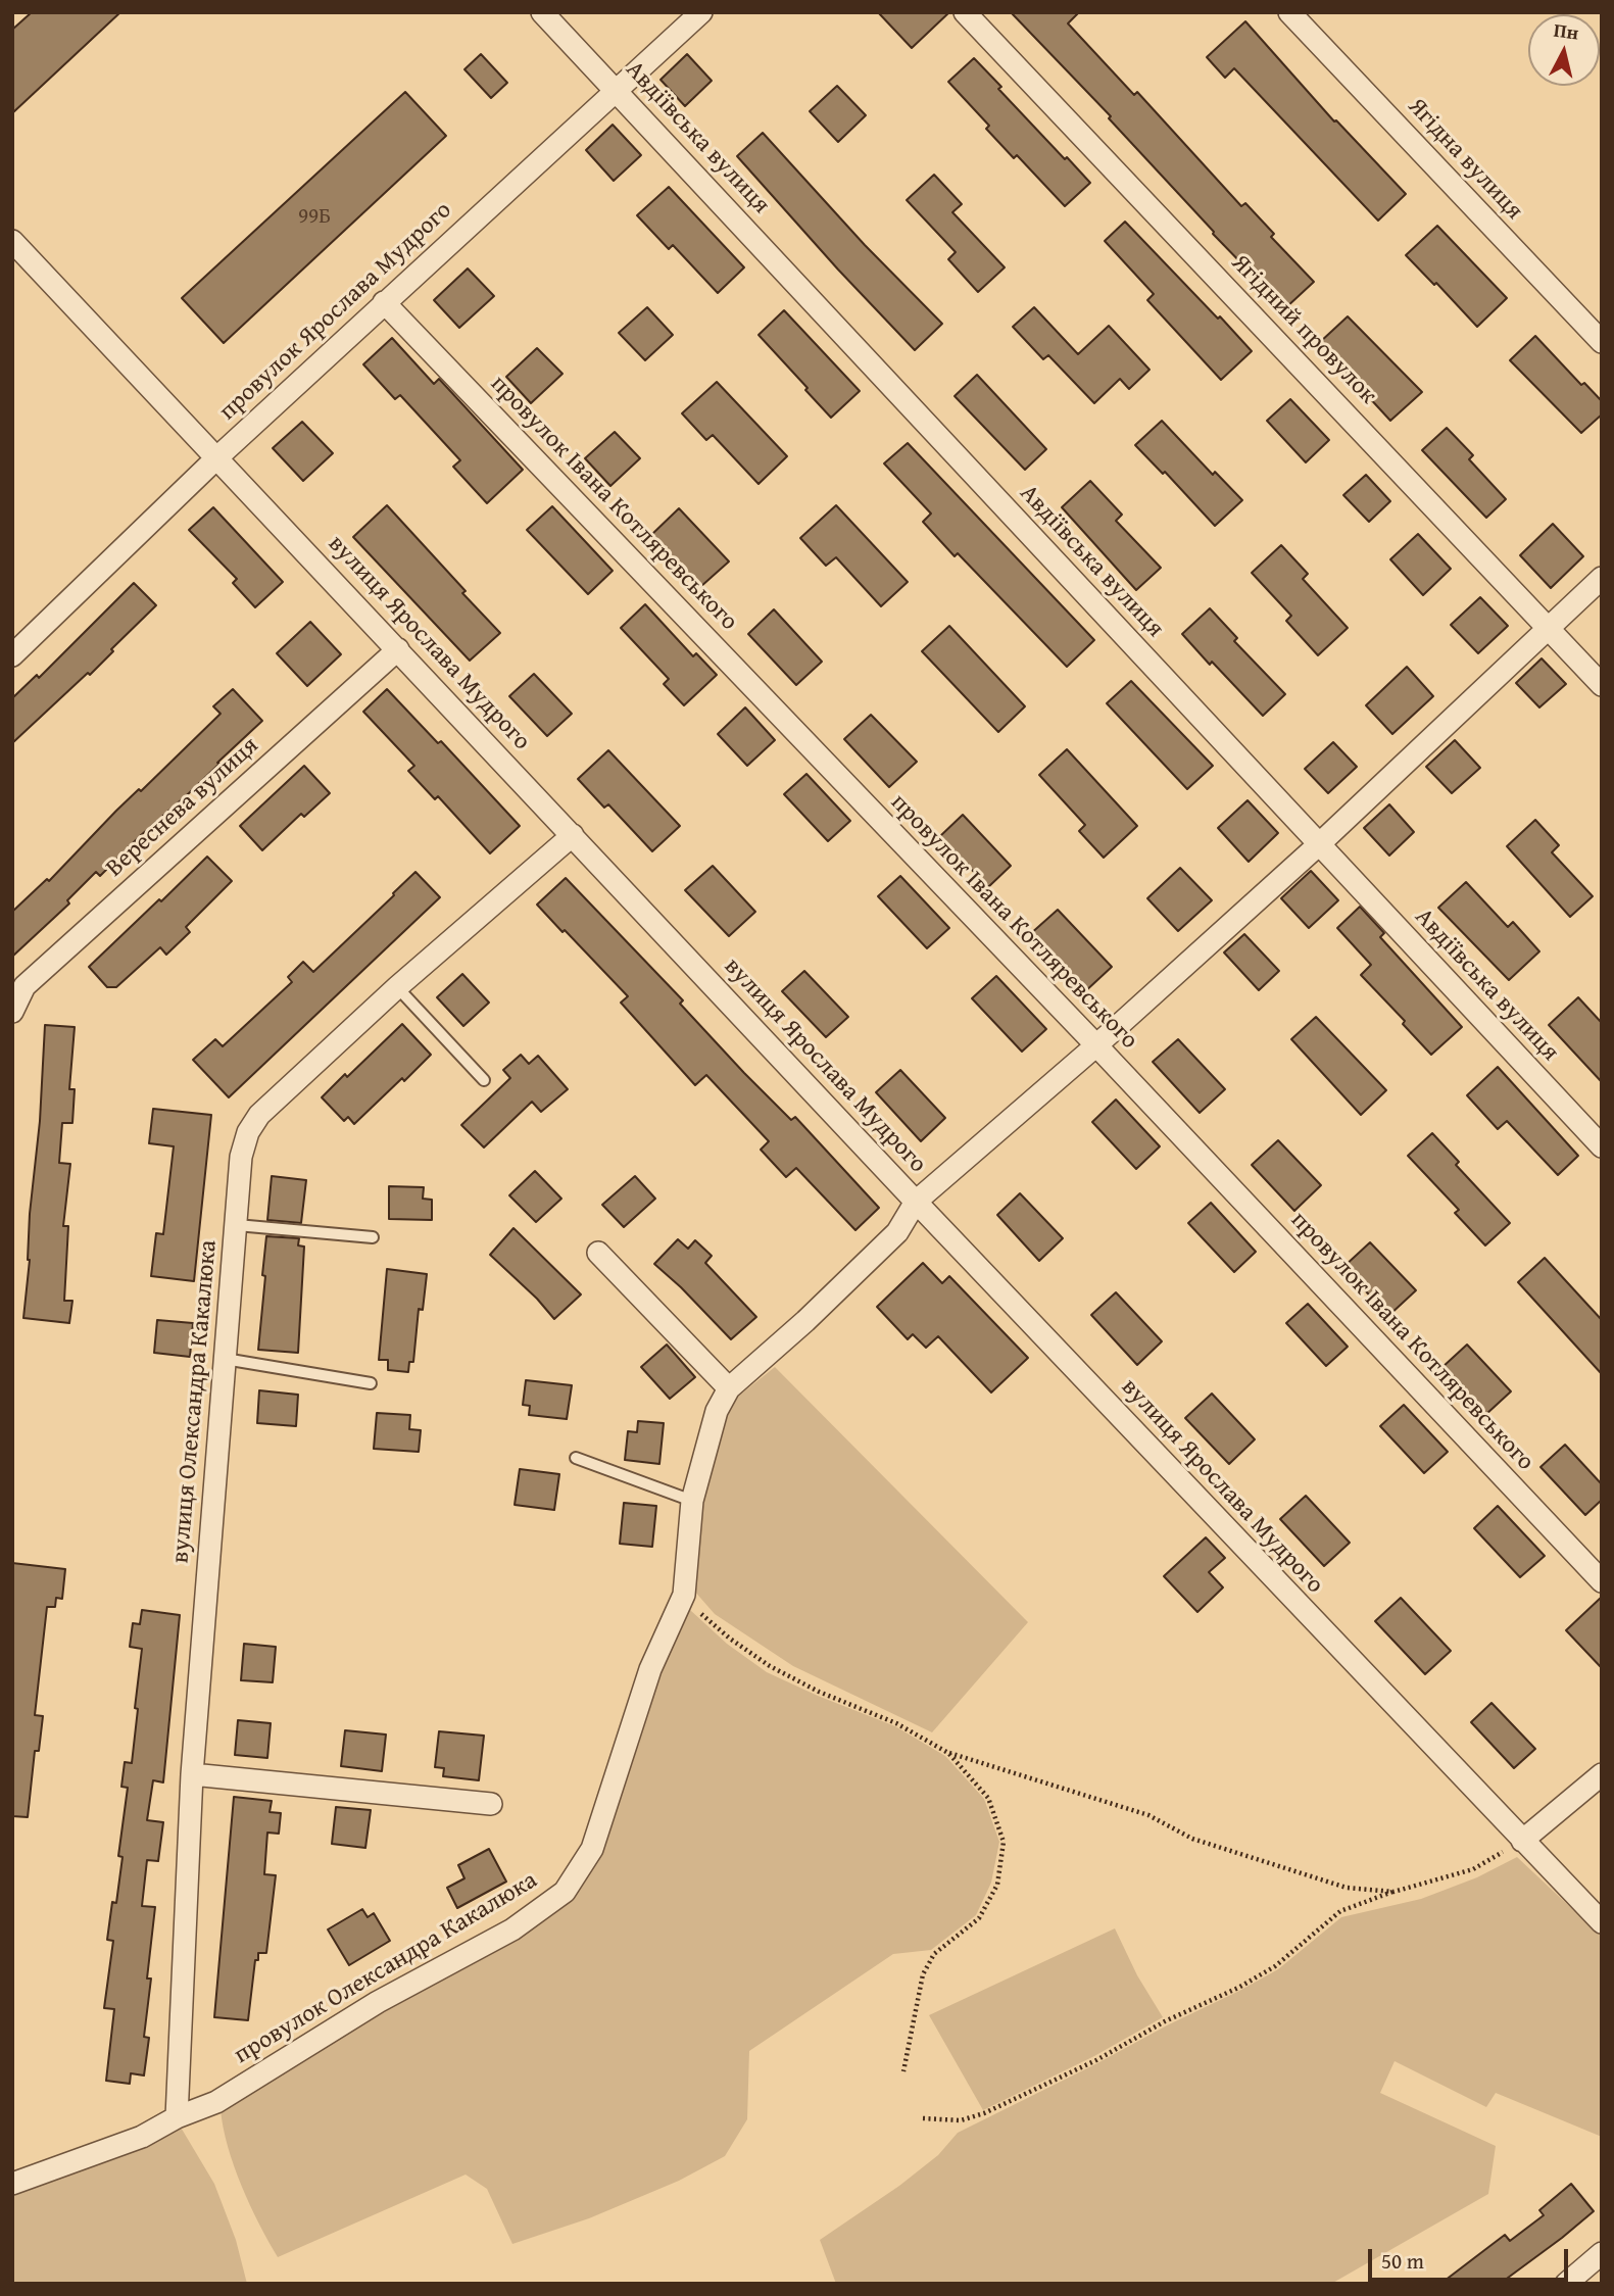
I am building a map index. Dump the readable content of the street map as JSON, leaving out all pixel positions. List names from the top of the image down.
{
  "streets": {
    "street": [
      "Авдіївська вулиця",
      "Ягідна вулиця",
      "провулок Ярослава Мудрого",
      "Ягідний провулок",
      "провулок Івана Котляревського",
      "вулиця Ярослава Мудрого",
      "Вереснева вулиця",
      "вулиця Олександра Какалюка",
      "провулок Олександра Какалюка"
    ]
  },
  "crossings": [
    ["Авдіївська вулиця", "провулок Ярослава Мудрого"],
    ["Авдіївська вулиця", "провулок Олександра Какалюка"],
    ["провулок Ярослава Мудрого", "провулок Івана Котляревського"],
    ["провулок Ярослава Мудрого", "вулиця Ярослава Мудрого"],
    ["Ягідний провулок", "провулок Олександра Какалюка"],
    ["провулок Івана Котляревського", "провулок Олександра Какалюка"],
    ["вулиця Ярослава Мудрого", "Вереснева вулиця"],
    ["вулиця Ярослава Мудрого", "вулиця Олександра Какалюка"],
    ["вулиця Ярослава Мудрого", "провулок Олександра Какалюка"],
    ["вулиця Олександра Какалюка", "провулок Олександра Какалюка"]
  ],
  "house_numbers": ["99Б"],
  "scale_bar": "50 m",
  "north": "top"
}
